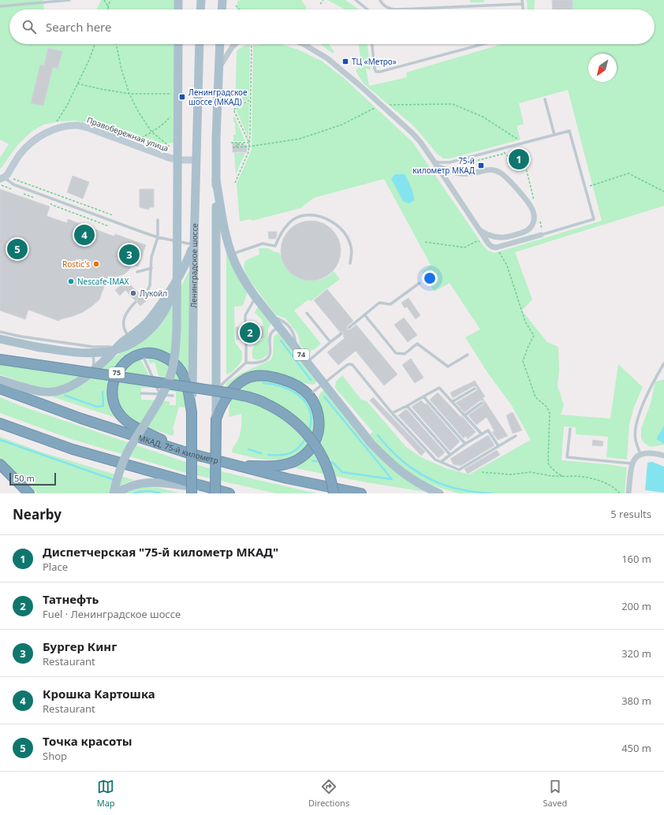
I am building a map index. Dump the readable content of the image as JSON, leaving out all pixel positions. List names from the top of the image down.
{
  "streets": {
    "highway": ["Ленинградское шоссе", "75", "МКАД, 75-й километр"],
    "main road": ["74"],
    "street": ["Правобережная улица"]
  },
  "crossings": [
    ["Правобережная улица", "Ленинградское шоссе"],
    ["Ленинградское шоссе", "75"],
    ["75", "МКАД, 75-й километр"]
  ],
  "places": {
    "transit": ["ТЦ «Метро»", "Ленинградское шоссе (МКАД)", "75-й километр МКАД"],
    "other": ["Rostic's", "Nescafe-IMAX", "Лукойл"]
  },
  "scale_bar": "50 m",
  "north": "bottom left",
  "page": {
    "search": "Search here",
    "pins": [
      "1",
      "4",
      "5",
      "3",
      "2"
    ],
    "scale": "50 m",
    "heading": ["Nearby", "5 results"],
    "list": [
      {
        "mark": "1",
        "name": "Диспетчерская \"75-й километр МКАД\"",
        "note": "Place",
        "value": "160 m"
      },
      {
        "mark": "2",
        "name": "Татнефть",
        "note": "Fuel · Ленинградское шоссе",
        "value": "200 m"
      },
      {
        "mark": "3",
        "name": "Бургер Кинг",
        "note": "Restaurant",
        "value": "320 m"
      },
      {
        "mark": "4",
        "name": "Крошка Картошка",
        "note": "Restaurant",
        "value": "380 m"
      },
      {
        "mark": "5",
        "name": "Точка красоты",
        "note": "Shop",
        "value": "450 m"
      }
    ],
    "nav": ["Map", "Directions", "Saved"]
  }
}
